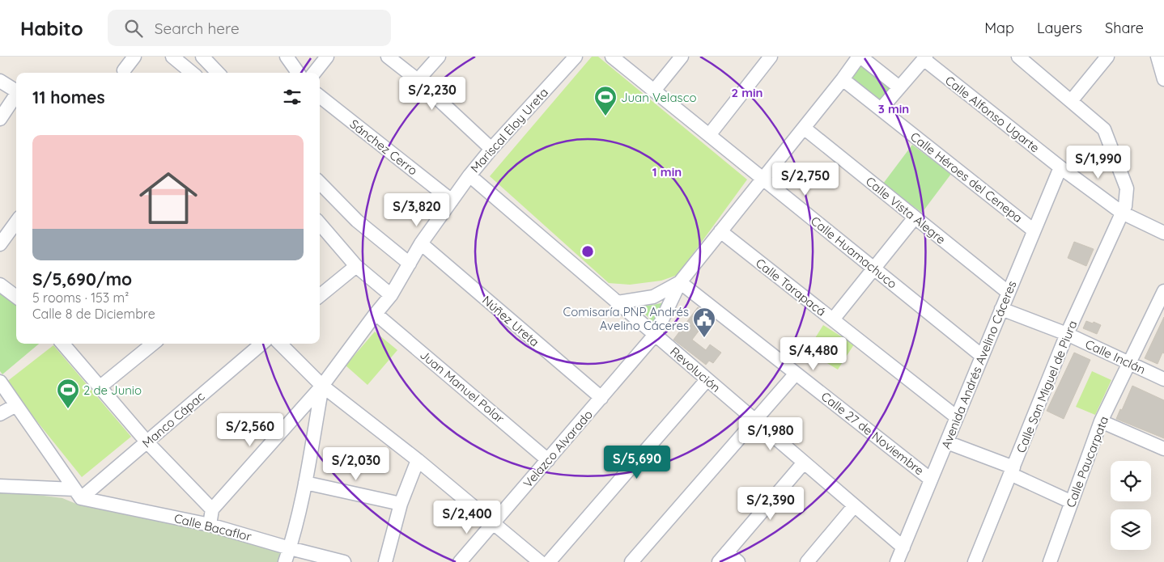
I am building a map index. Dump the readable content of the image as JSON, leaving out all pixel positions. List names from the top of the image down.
{
  "streets": {
    "street": [
      "Calle Alfonso Ugarte",
      "Mariscal Eloy Ureta",
      "Sánchez Cerro",
      "Calle Héroes del Cenepa",
      "Calle Vista Alegre",
      "Calle Huamachuco",
      "Calle Tarapacá",
      "Núñez Ureta",
      "Calle Inclán",
      "Avenida Andrés Avelino Cáceres",
      "Revolución",
      "Juan Manuel Polar",
      "Calle San Miguel de Piura",
      "Manco Cápac",
      "Calle 27 de Noviembre",
      "Velazco Alvarado",
      "Calle Paucarpata",
      "Calle Bacaflor"
    ]
  },
  "crossings": [
    ["Calle Alfonso Ugarte", "Avenida Andrés Avelino Cáceres"],
    ["Calle Alfonso Ugarte", "Calle San Miguel de Piura"],
    ["Mariscal Eloy Ureta", "Sánchez Cerro"],
    ["Mariscal Eloy Ureta", "Núñez Ureta"],
    ["Mariscal Eloy Ureta", "Revolución"],
    ["Mariscal Eloy Ureta", "Juan Manuel Polar"],
    ["Calle Héroes del Cenepa", "Avenida Andrés Avelino Cáceres"],
    ["Calle Vista Alegre", "Avenida Andrés Avelino Cáceres"],
    ["Calle Huamachuco", "Avenida Andrés Avelino Cáceres"],
    ["Calle Tarapacá", "Avenida Andrés Avelino Cáceres"],
    ["Núñez Ureta", "Velazco Alvarado"],
    ["Calle Inclán", "Avenida Andrés Avelino Cáceres"],
    ["Calle Inclán", "Calle San Miguel de Piura"],
    ["Calle Inclán", "Calle Paucarpata"],
    ["Avenida Andrés Avelino Cáceres", "Revolución"],
    ["Avenida Andrés Avelino Cáceres", "Calle 27 de Noviembre"],
    ["Revolución", "Velazco Alvarado"],
    ["Juan Manuel Polar", "Velazco Alvarado"],
    ["Manco Cápac", "Calle Bacaflor"],
    ["Calle 27 de Noviembre", "Velazco Alvarado"]
  ],
  "places": {
    "sports": ["Juan Velasco", "2 de Junio"],
    "public building": ["Comisaría PNP Andrés Avelino Cáceres"]
  },
  "page": {
    "header": "Habito",
    "search": "Search here",
    "nav": ["Map", "Layers", "Share"],
    "heading": "11 homes",
    "price": [
      "S/2,230",
      "S/1,990",
      "S/2,750",
      "S/3,820",
      "S/4,480",
      "S/2,560",
      "S/1,980",
      "S/5,690",
      "S/2,030",
      "S/2,390",
      "S/2,400"
    ],
    "list": [
      {
        "name": "S/5,690/mo",
        "note": "5 rooms · 153 m² · Calle 8 de Diciembre"
      }
    ]
  },
  "rings": ["2 min", "3 min", "1 min"]
}
